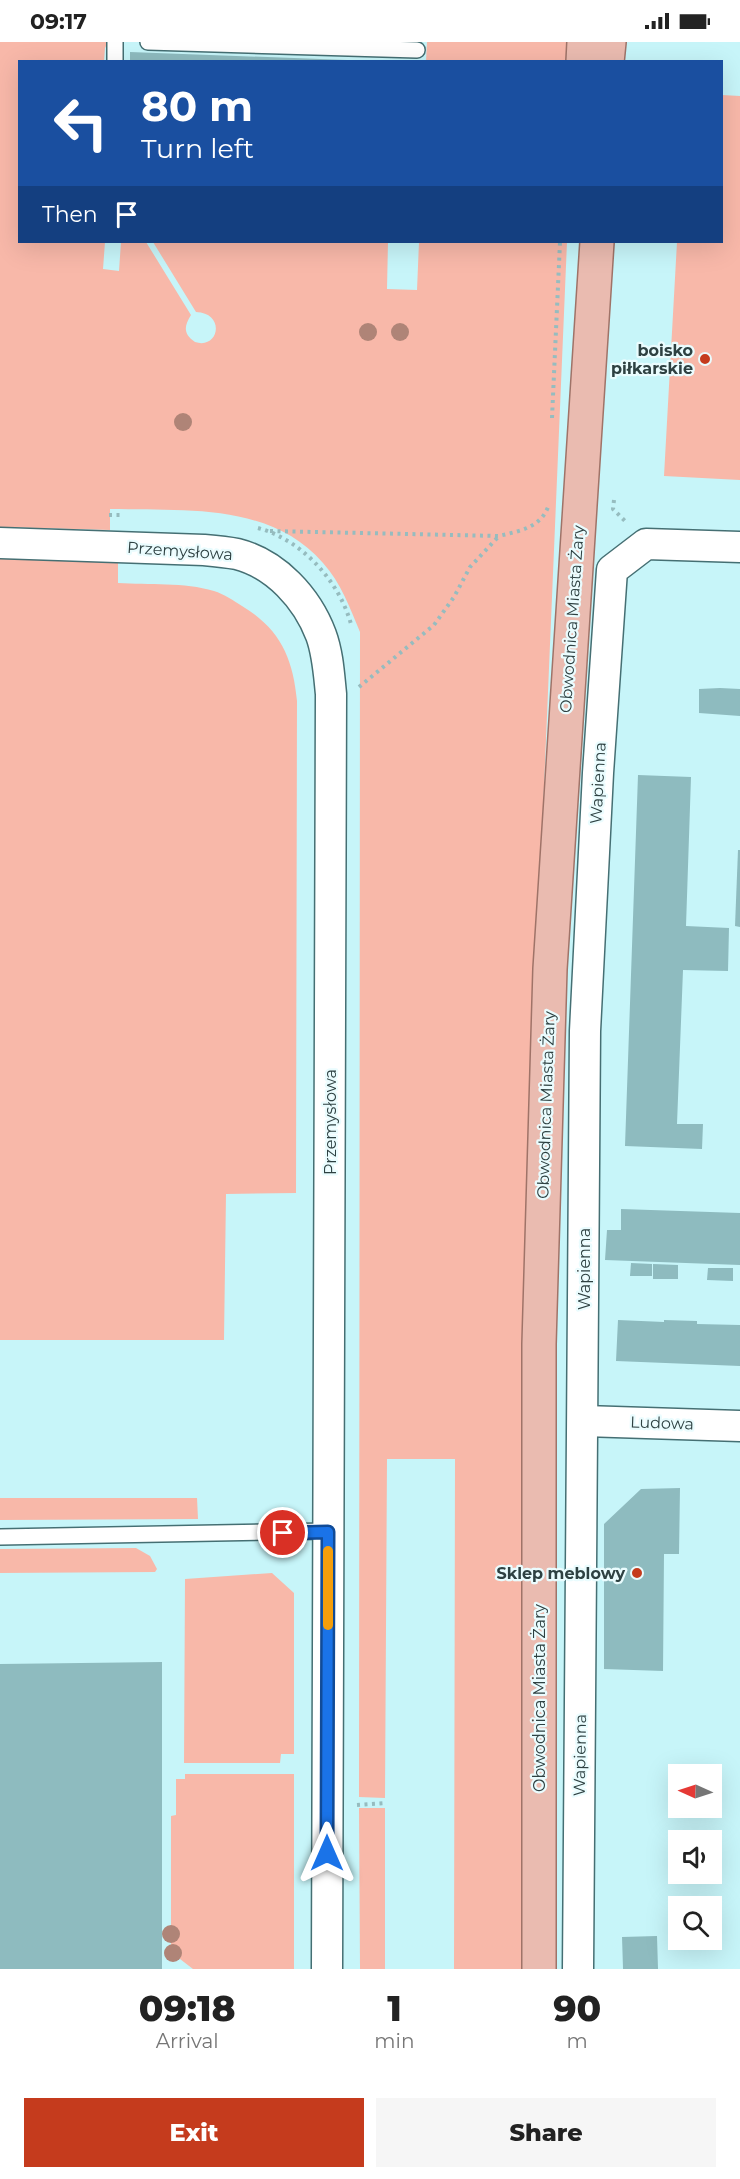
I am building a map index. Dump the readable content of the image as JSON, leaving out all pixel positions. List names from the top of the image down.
{
  "streets": {
    "main road": ["Obwodnica Miasta Żary"],
    "street": ["Przemysłowa", "Wapienna", "Ludowa"]
  },
  "crossings": [
    ["Wapienna", "Ludowa"]
  ],
  "places": ["boisko piłkarskie", "Sklep meblowy"],
  "north": "left",
  "page": {
    "status": "09:17",
    "turn": ["80 m", "Turn left"],
    "then": "Then",
    "eta": [
      "09:18",
      "Arrival",
      "1",
      "min",
      "90",
      "m"
    ],
    "buttons": ["Exit", "Share"]
  }
}
